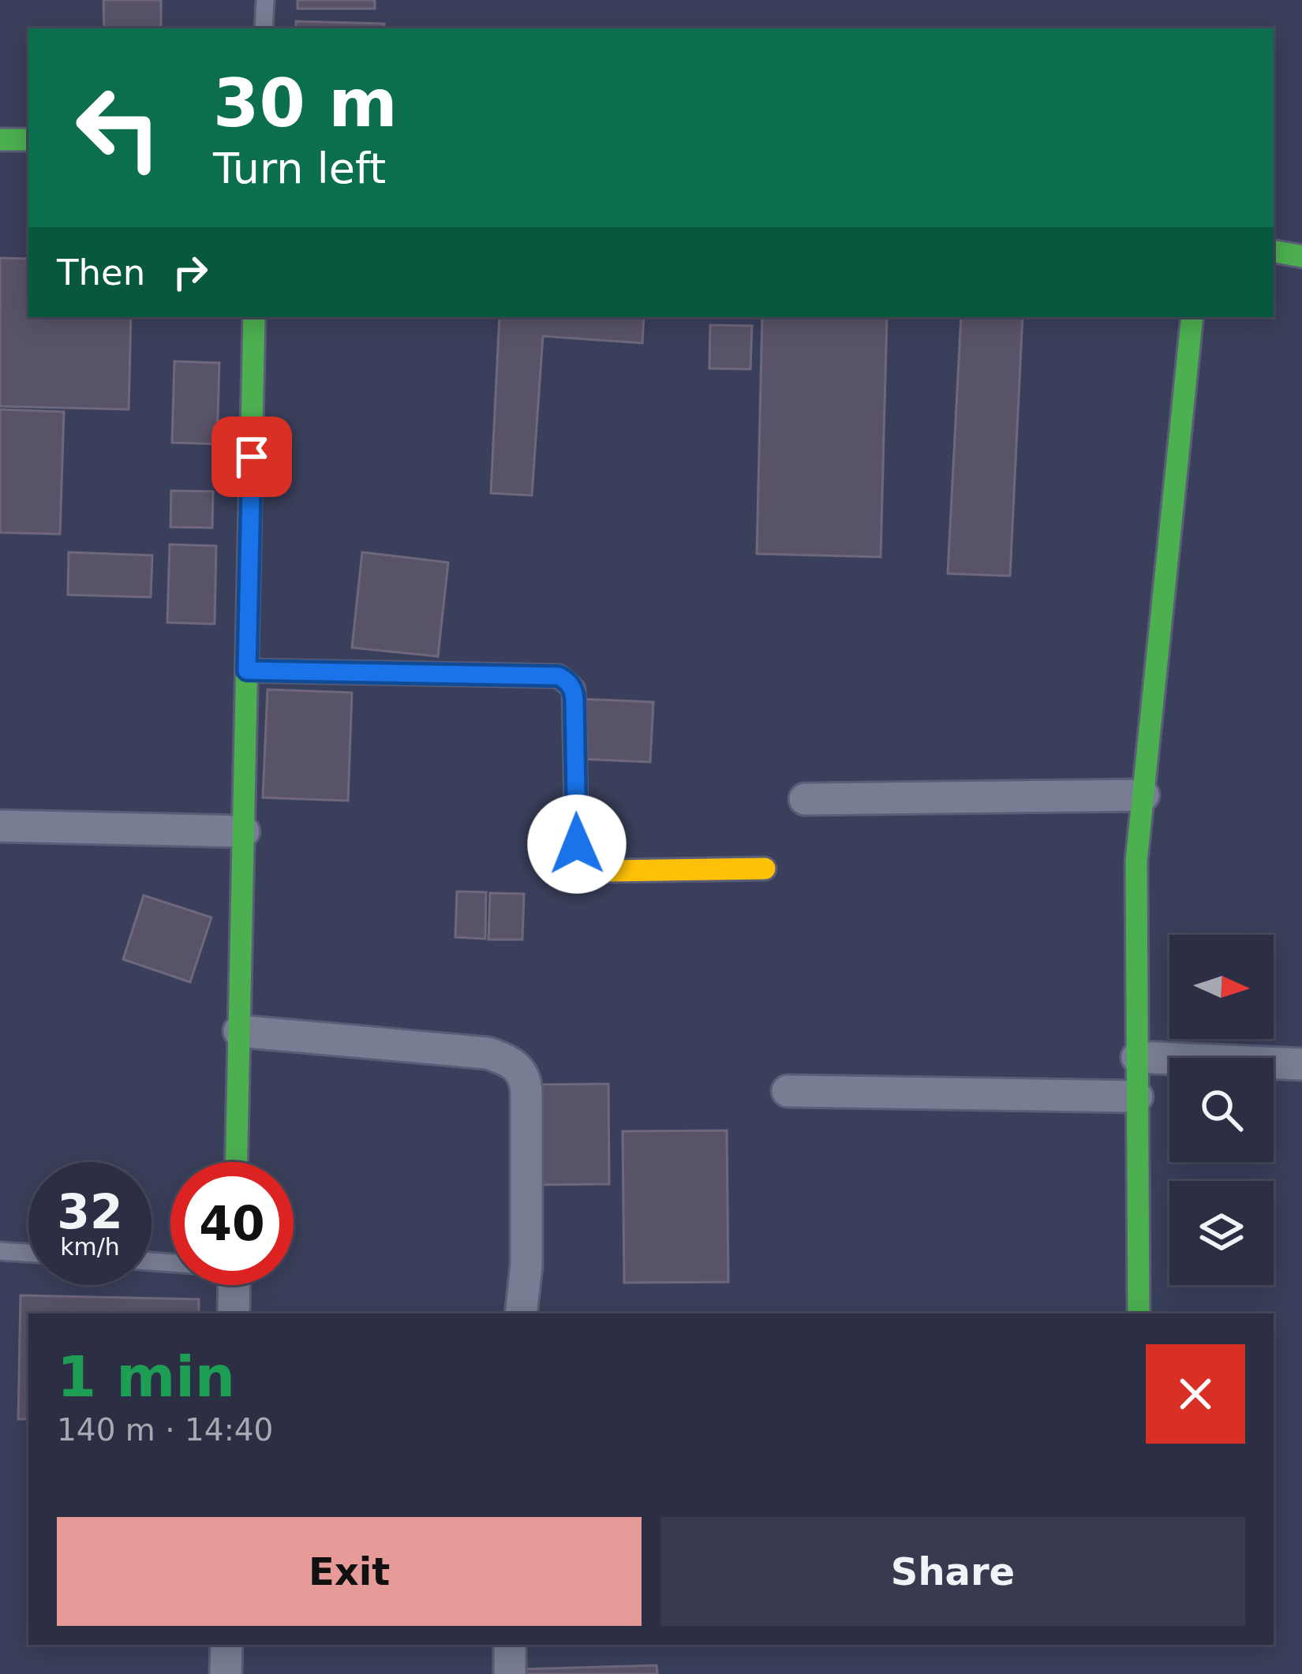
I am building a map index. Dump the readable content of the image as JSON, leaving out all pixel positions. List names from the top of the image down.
{
  "north": "right",
  "page": {
    "turn": ["30 m", "Turn left"],
    "then": "Then",
    "speed": "32 km/h",
    "limit": "40",
    "heading": ["1 min", "140 m · 14:40"],
    "buttons": ["Exit", "Share"]
  }
}
